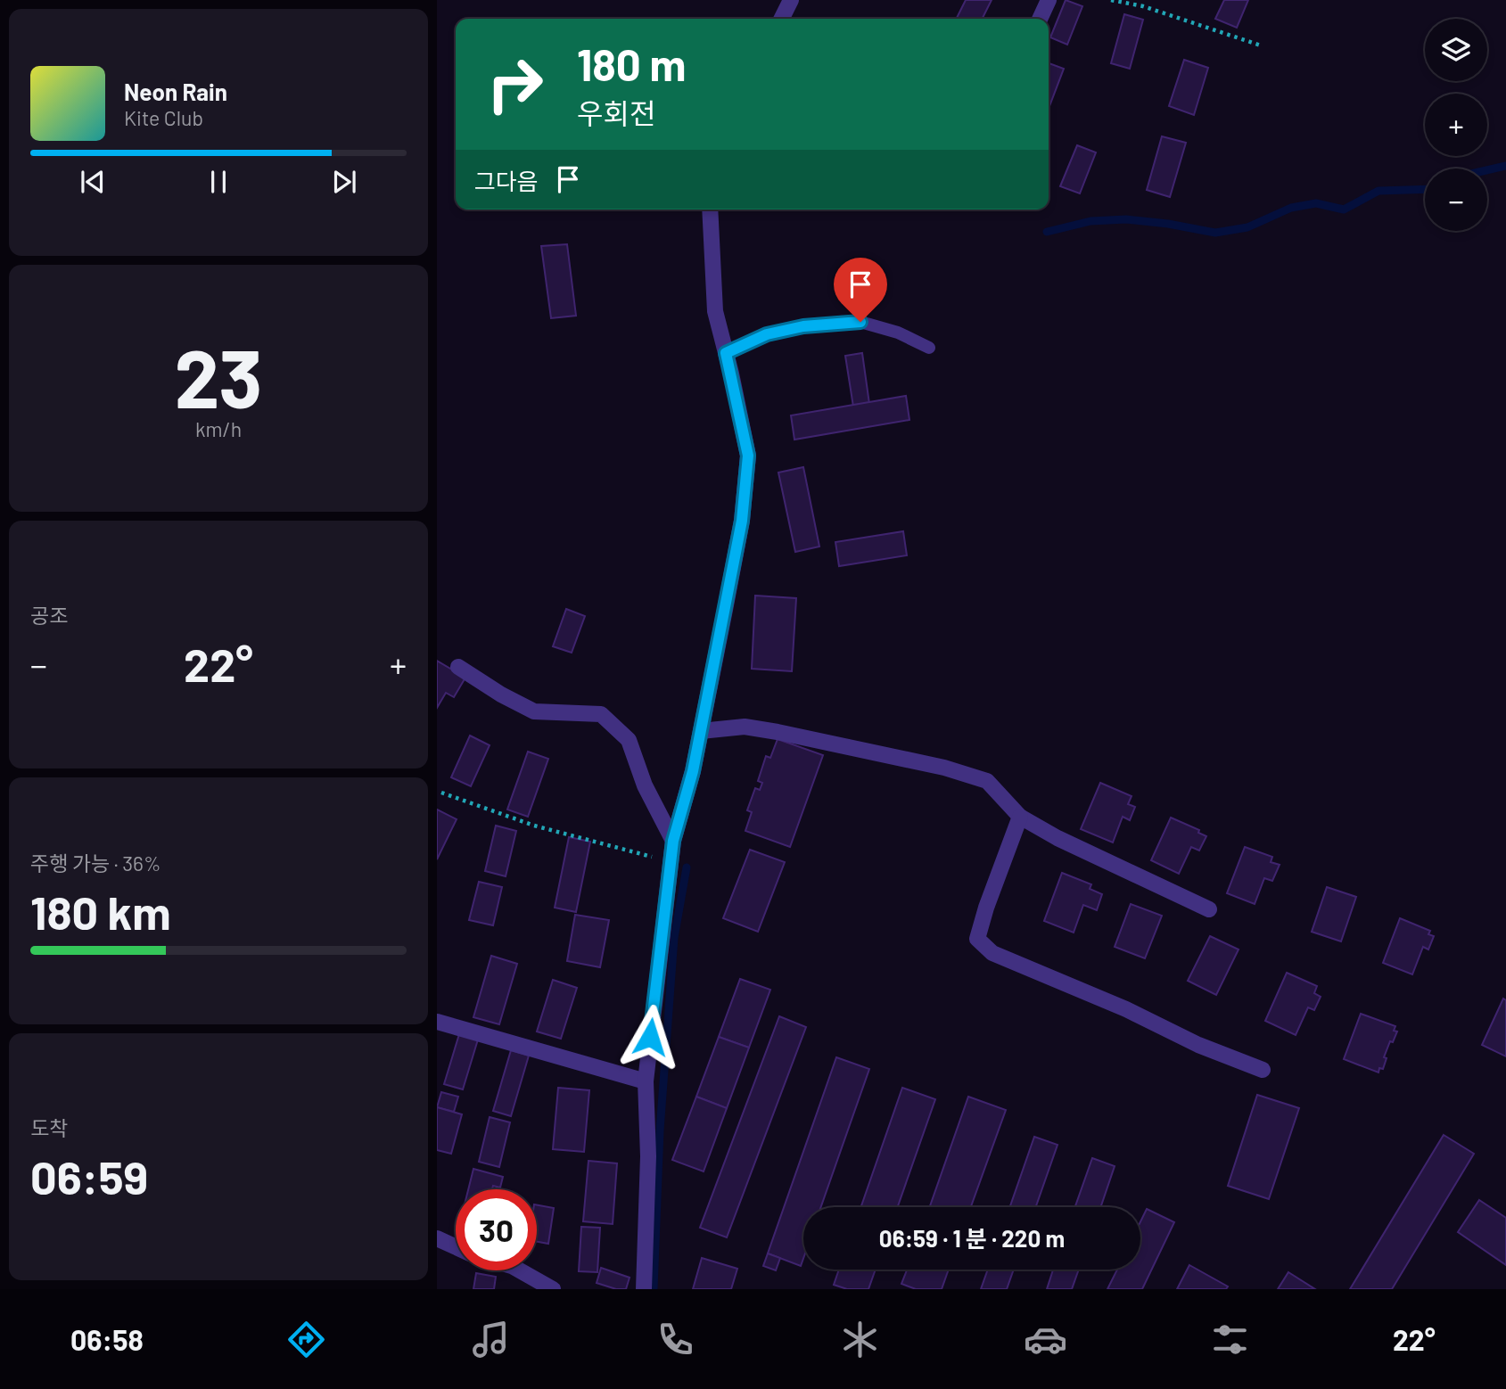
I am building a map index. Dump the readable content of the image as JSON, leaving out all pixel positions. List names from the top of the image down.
{
  "page": {
    "map_buttons": ["+", "−"],
    "turn": ["180 m", "우회전"],
    "song": ["Neon Rain", "Kite Club"],
    "then": "그다음",
    "tile": [
      ["23", "km/h"],
      "공조",
      ["주행 가능 · 36%", "180 km"],
      ["도착", "06:59"]
    ],
    "heat": ["−", "22°", "+"],
    "limit": "30",
    "trip": "06:59 · 1 분 · 220 m",
    "tabs": ["06:58", "22°"]
  }
}
